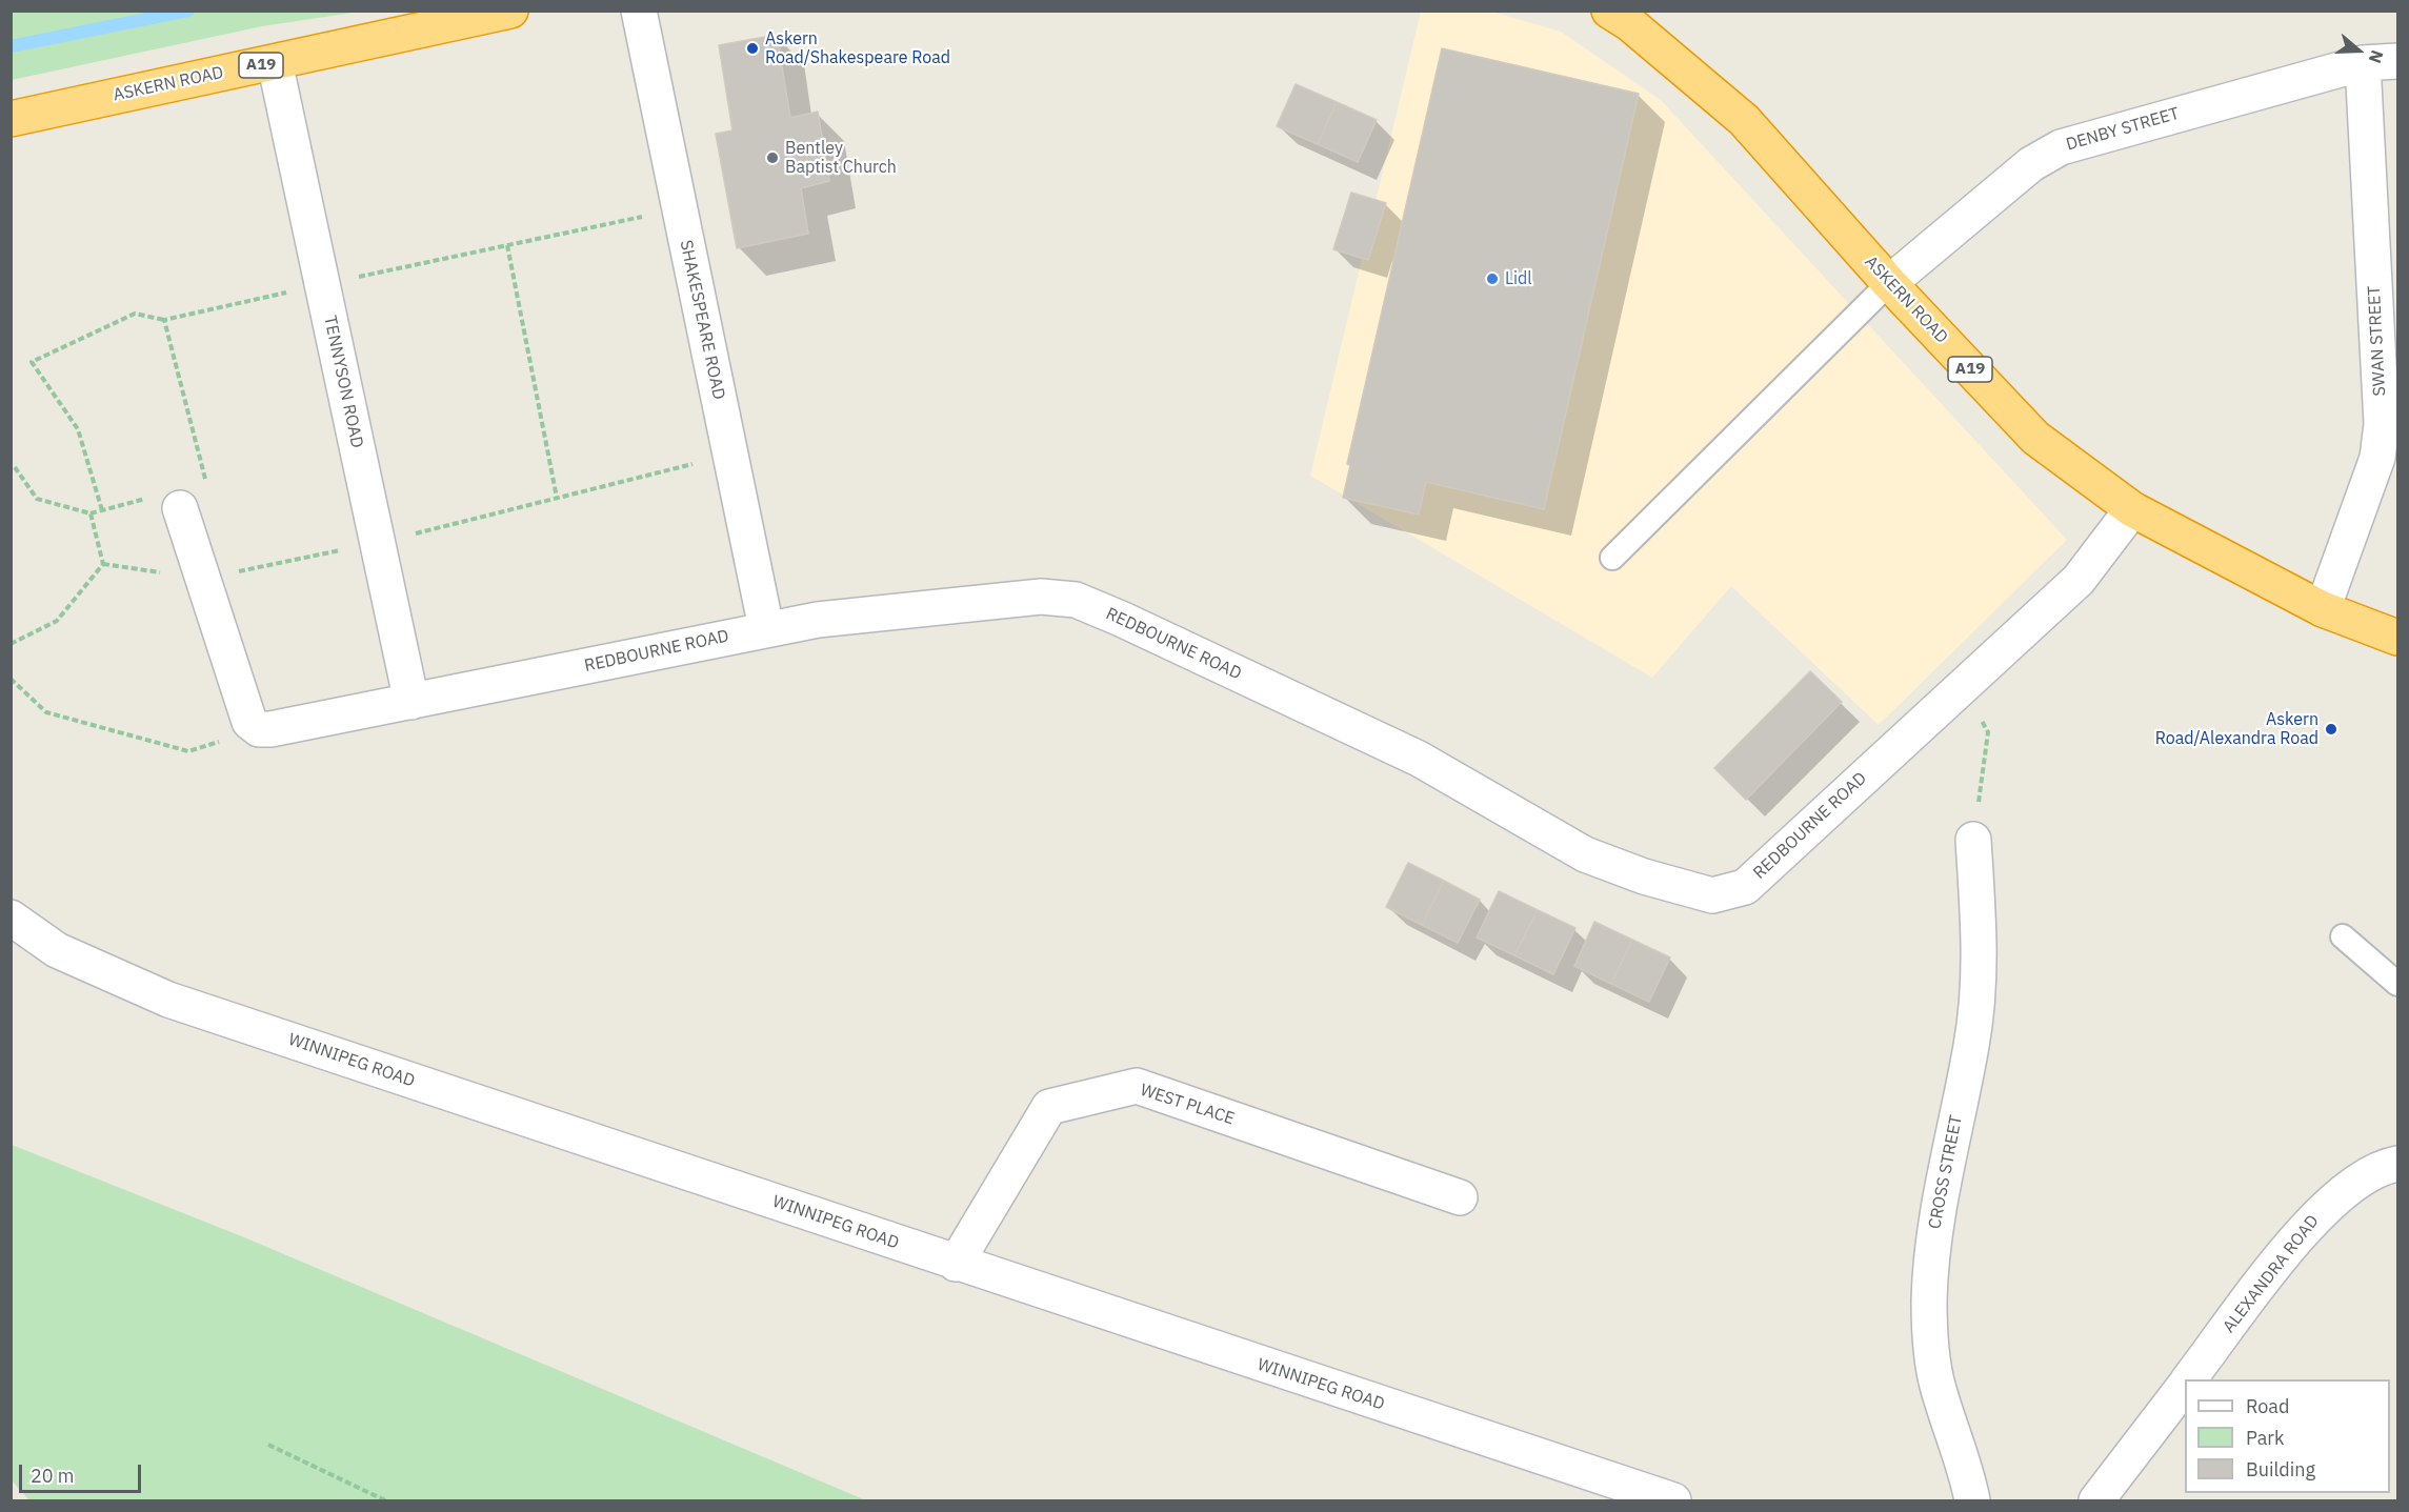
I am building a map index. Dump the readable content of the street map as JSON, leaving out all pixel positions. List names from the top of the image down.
{
  "streets": {
    "highway": ["A19", "ASKERN ROAD"],
    "street": [
      "DENBY STREET",
      "SHAKESPEARE ROAD",
      "SWAN STREET",
      "TENNYSON ROAD",
      "REDBOURNE ROAD",
      "WINNIPEG ROAD",
      "WEST PLACE",
      "CROSS STREET",
      "ALEXANDRA ROAD"
    ]
  },
  "crossings": [
    ["ASKERN ROAD", "DENBY STREET"],
    ["ASKERN ROAD", "SWAN STREET"],
    ["ASKERN ROAD", "TENNYSON ROAD"],
    ["ASKERN ROAD", "REDBOURNE ROAD"],
    ["DENBY STREET", "SWAN STREET"],
    ["SHAKESPEARE ROAD", "REDBOURNE ROAD"],
    ["TENNYSON ROAD", "REDBOURNE ROAD"],
    ["WINNIPEG ROAD", "WEST PLACE"]
  ],
  "places": [
    "Askern Road/Shakespeare Road",
    "Bentley Baptist Church",
    "Lidl",
    "Askern Road/Alexandra Road"
  ],
  "legend": ["Road", "Park", "Building"],
  "scale_bar": "20 m",
  "north": "right"
}
